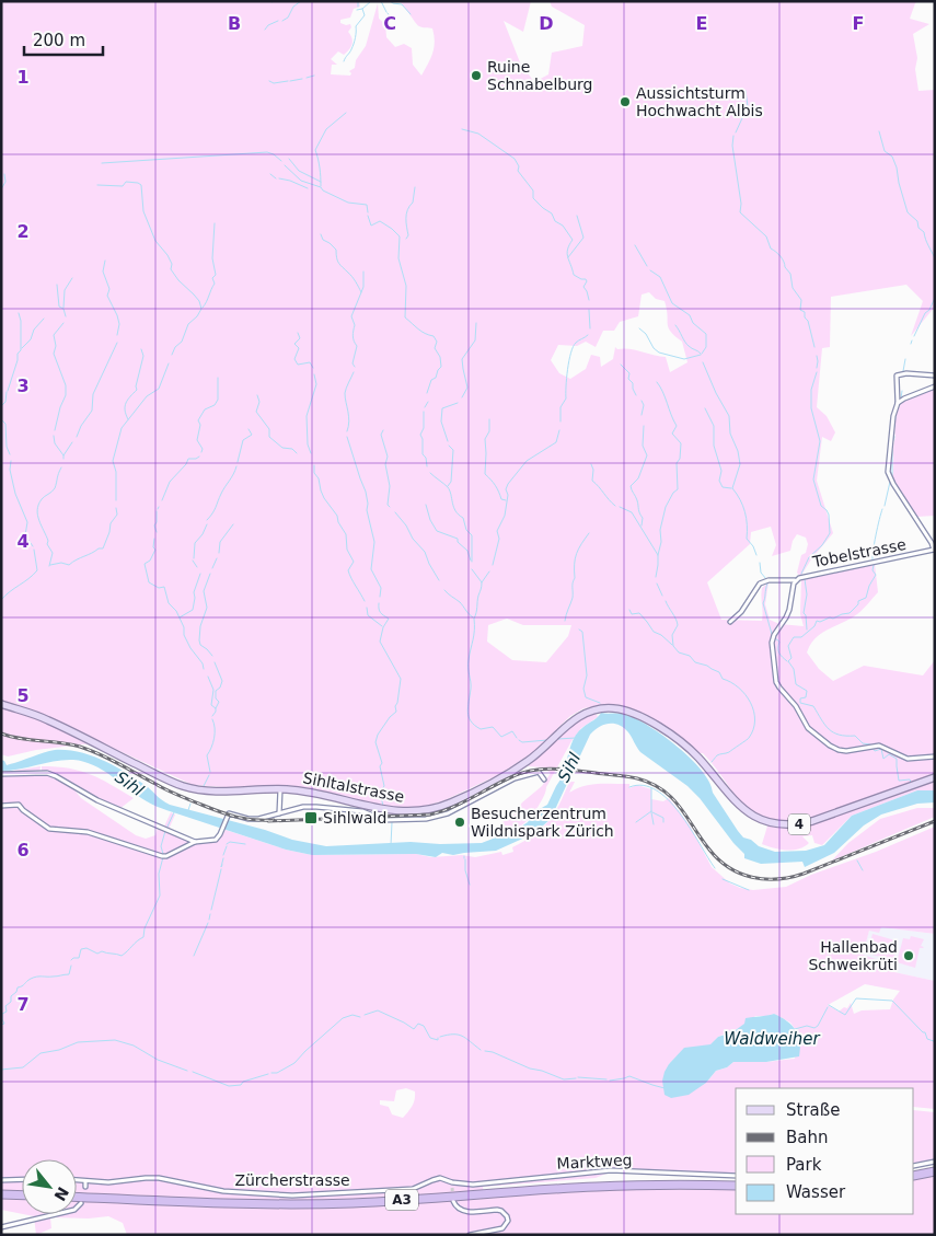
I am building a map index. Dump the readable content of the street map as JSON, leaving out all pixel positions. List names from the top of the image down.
{
  "streets": {
    "highway": ["A3"],
    "main road": ["Sihltalstrasse", "4"],
    "street": ["Tobelstrasse", "Marktweg", "Zürcherstrasse"]
  },
  "crossings": [
    ["Marktweg", "Zürcherstrasse"]
  ],
  "water": ["Sihl", "Waldweiher"],
  "places": {
    "other": [
      "Ruine Schnabelburg",
      "Aussichtsturm Hochwacht Albis",
      "Besucherzentrum Wildnispark Zürich",
      "Hallenbad Schweikrüti"
    ],
    "transit": ["Sihlwald"]
  },
  "legend": [
    "Straße",
    "Bahn",
    "Park",
    "Wasser"
  ],
  "scale_bar": "200 m",
  "north": "bottom right",
  "grid": {
    "columns": [
      "B",
      "C",
      "D",
      "E",
      "F"
    ],
    "rows": [
      "1",
      "2",
      "3",
      "4",
      "5",
      "6",
      "7"
    ]
  }
}
